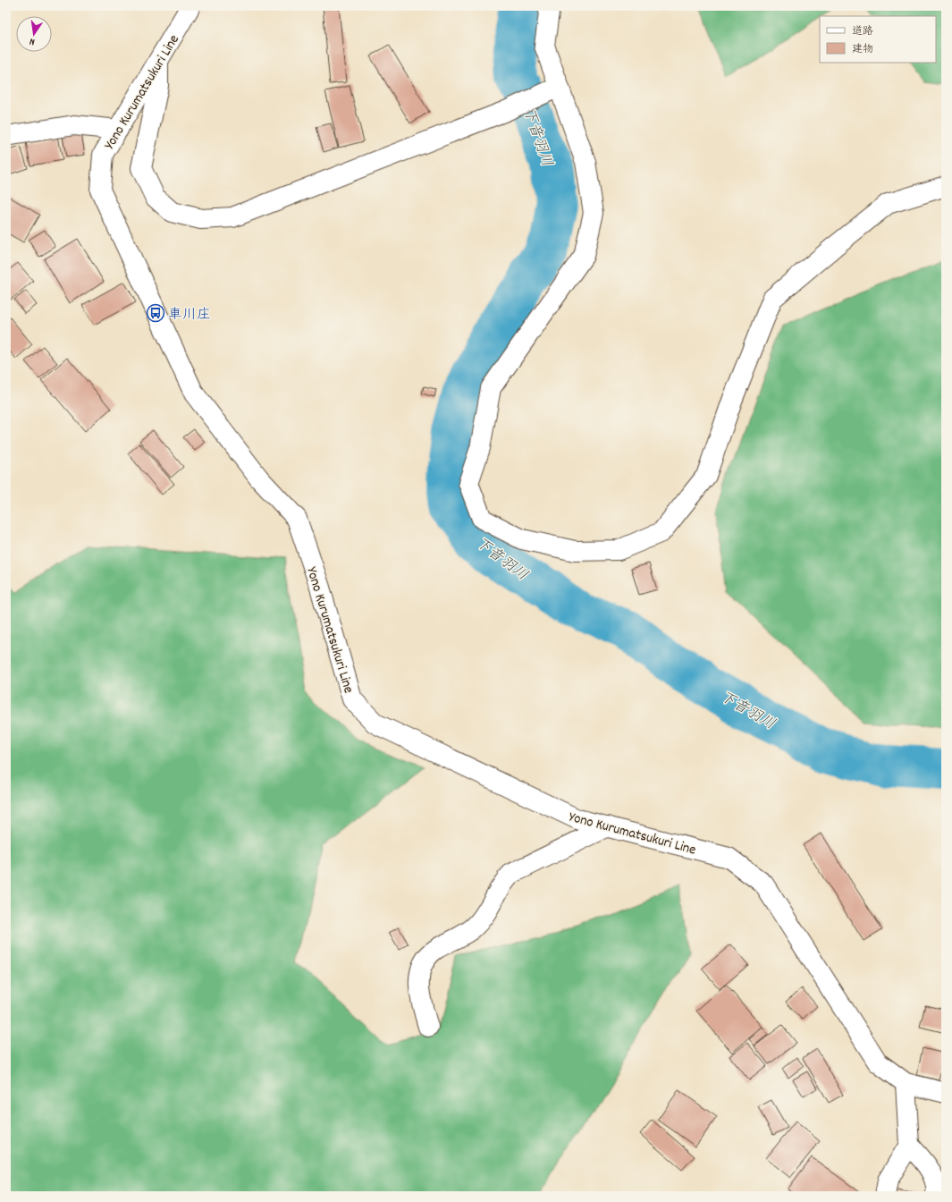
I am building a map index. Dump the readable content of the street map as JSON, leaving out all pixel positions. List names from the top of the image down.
{
  "streets": {
    "street": ["Yono Kurumatsukuri Line"]
  },
  "water": ["下音羽川"],
  "places": {
    "bus stop": ["車川庄"]
  },
  "legend": ["道路", "建物"],
  "north": "bottom"
}
